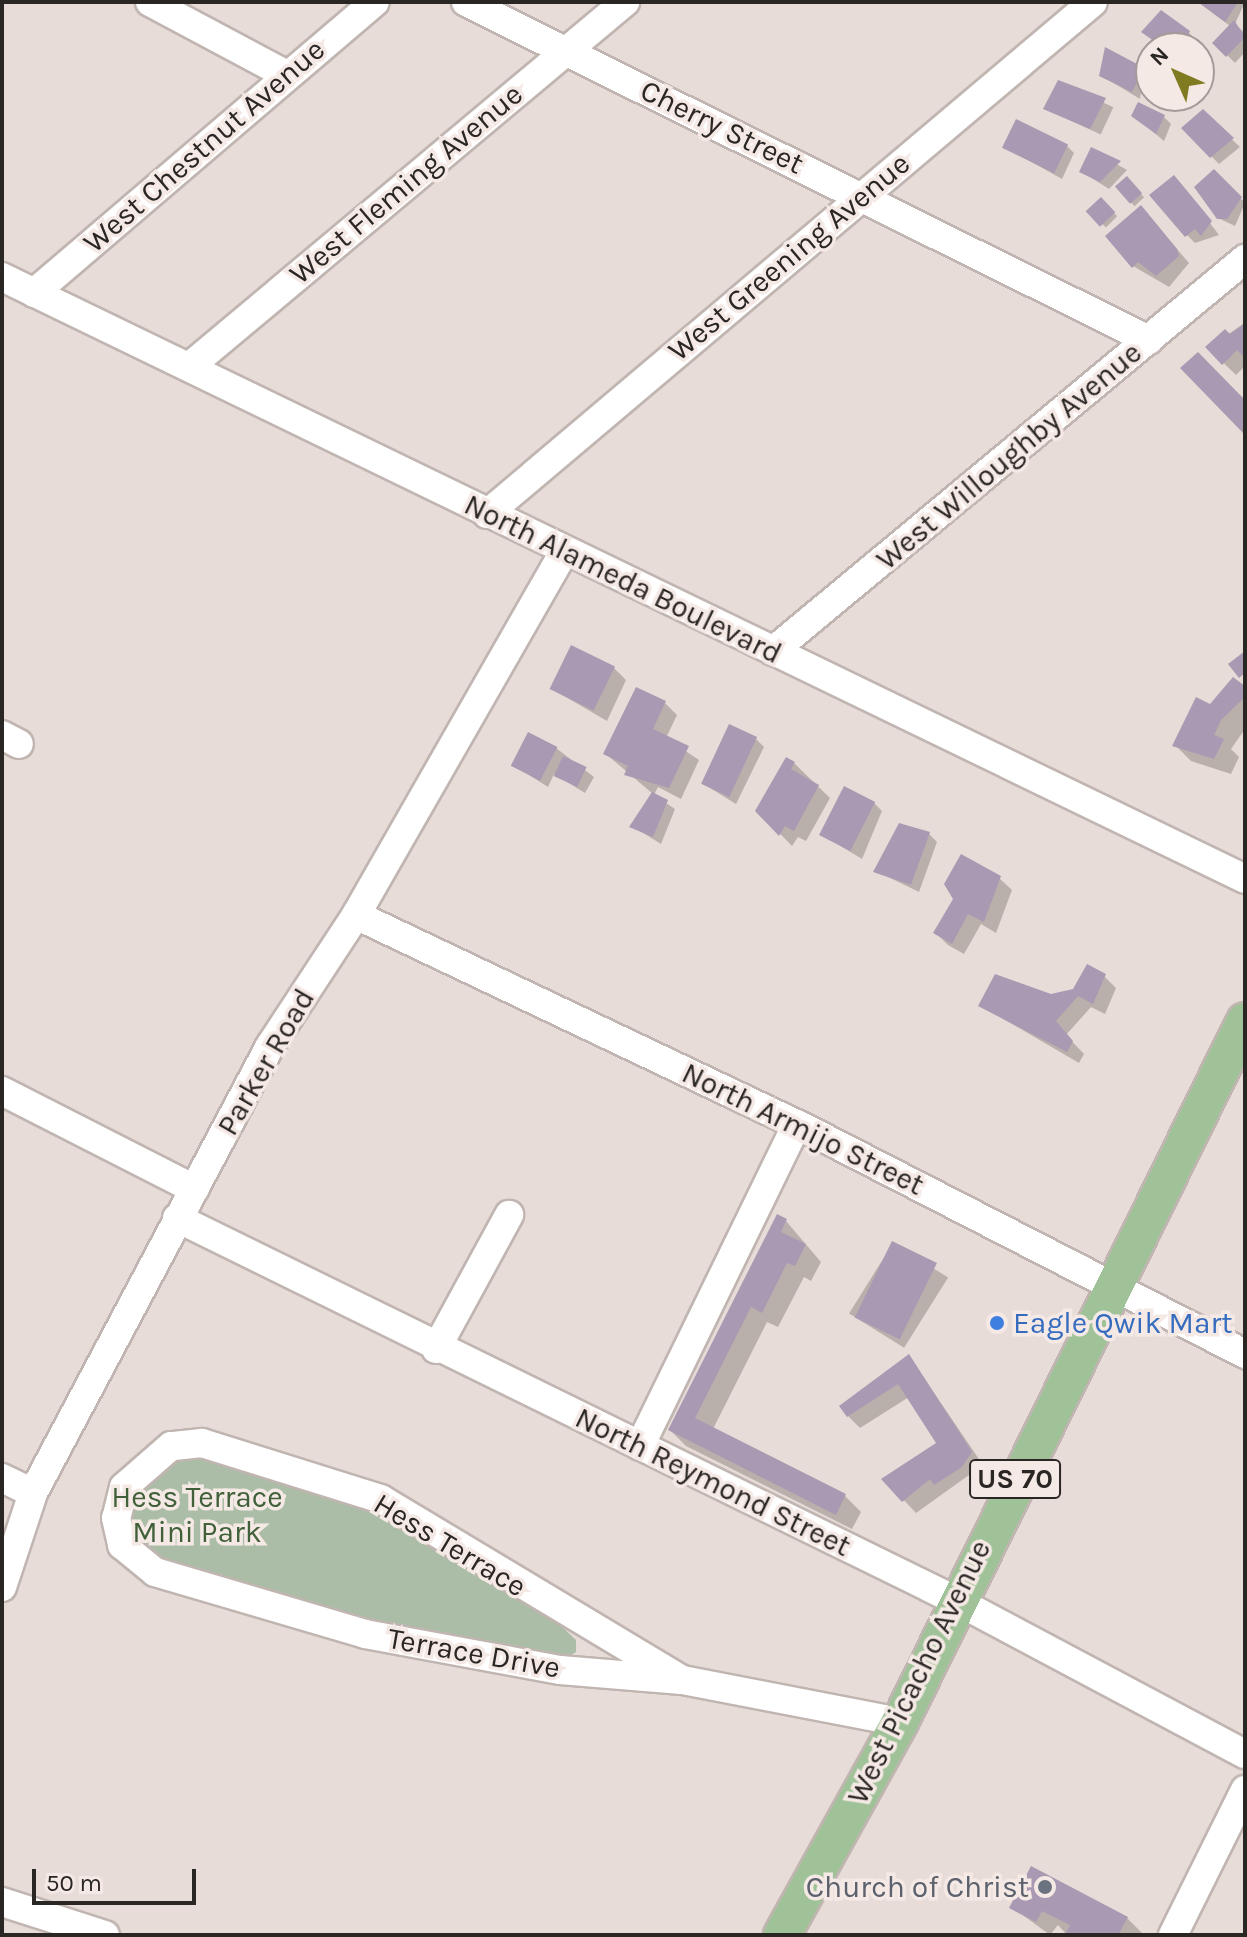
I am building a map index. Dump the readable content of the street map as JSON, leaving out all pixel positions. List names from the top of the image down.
{
  "streets": {
    "main road": ["US 70", "West Picacho Avenue"],
    "street": [
      "Cherry Street",
      "West Chestnut Avenue",
      "West Fleming Avenue",
      "West Greening Avenue",
      "West Willoughby Avenue",
      "North Alameda Boulevard",
      "Parker Road",
      "North Armijo Street",
      "North Reymond Street",
      "Hess Terrace",
      "Terrace Drive"
    ]
  },
  "crossings": [
    ["Cherry Street", "West Fleming Avenue"],
    ["Cherry Street", "West Greening Avenue"],
    ["Cherry Street", "West Willoughby Avenue"],
    ["West Chestnut Avenue", "North Alameda Boulevard"],
    ["West Fleming Avenue", "North Alameda Boulevard"],
    ["West Greening Avenue", "North Alameda Boulevard"],
    ["West Willoughby Avenue", "North Alameda Boulevard"],
    ["North Alameda Boulevard", "Parker Road"],
    ["Parker Road", "North Armijo Street"],
    ["Parker Road", "North Reymond Street"],
    ["North Armijo Street", "West Picacho Avenue"],
    ["North Reymond Street", "West Picacho Avenue"],
    ["Hess Terrace", "Terrace Drive"],
    ["Terrace Drive", "West Picacho Avenue"]
  ],
  "parks": ["Hess Terrace Mini Park"],
  "places": ["Eagle Qwik Mart", "Church of Christ"],
  "scale_bar": "50 m",
  "north": "top left"
}
